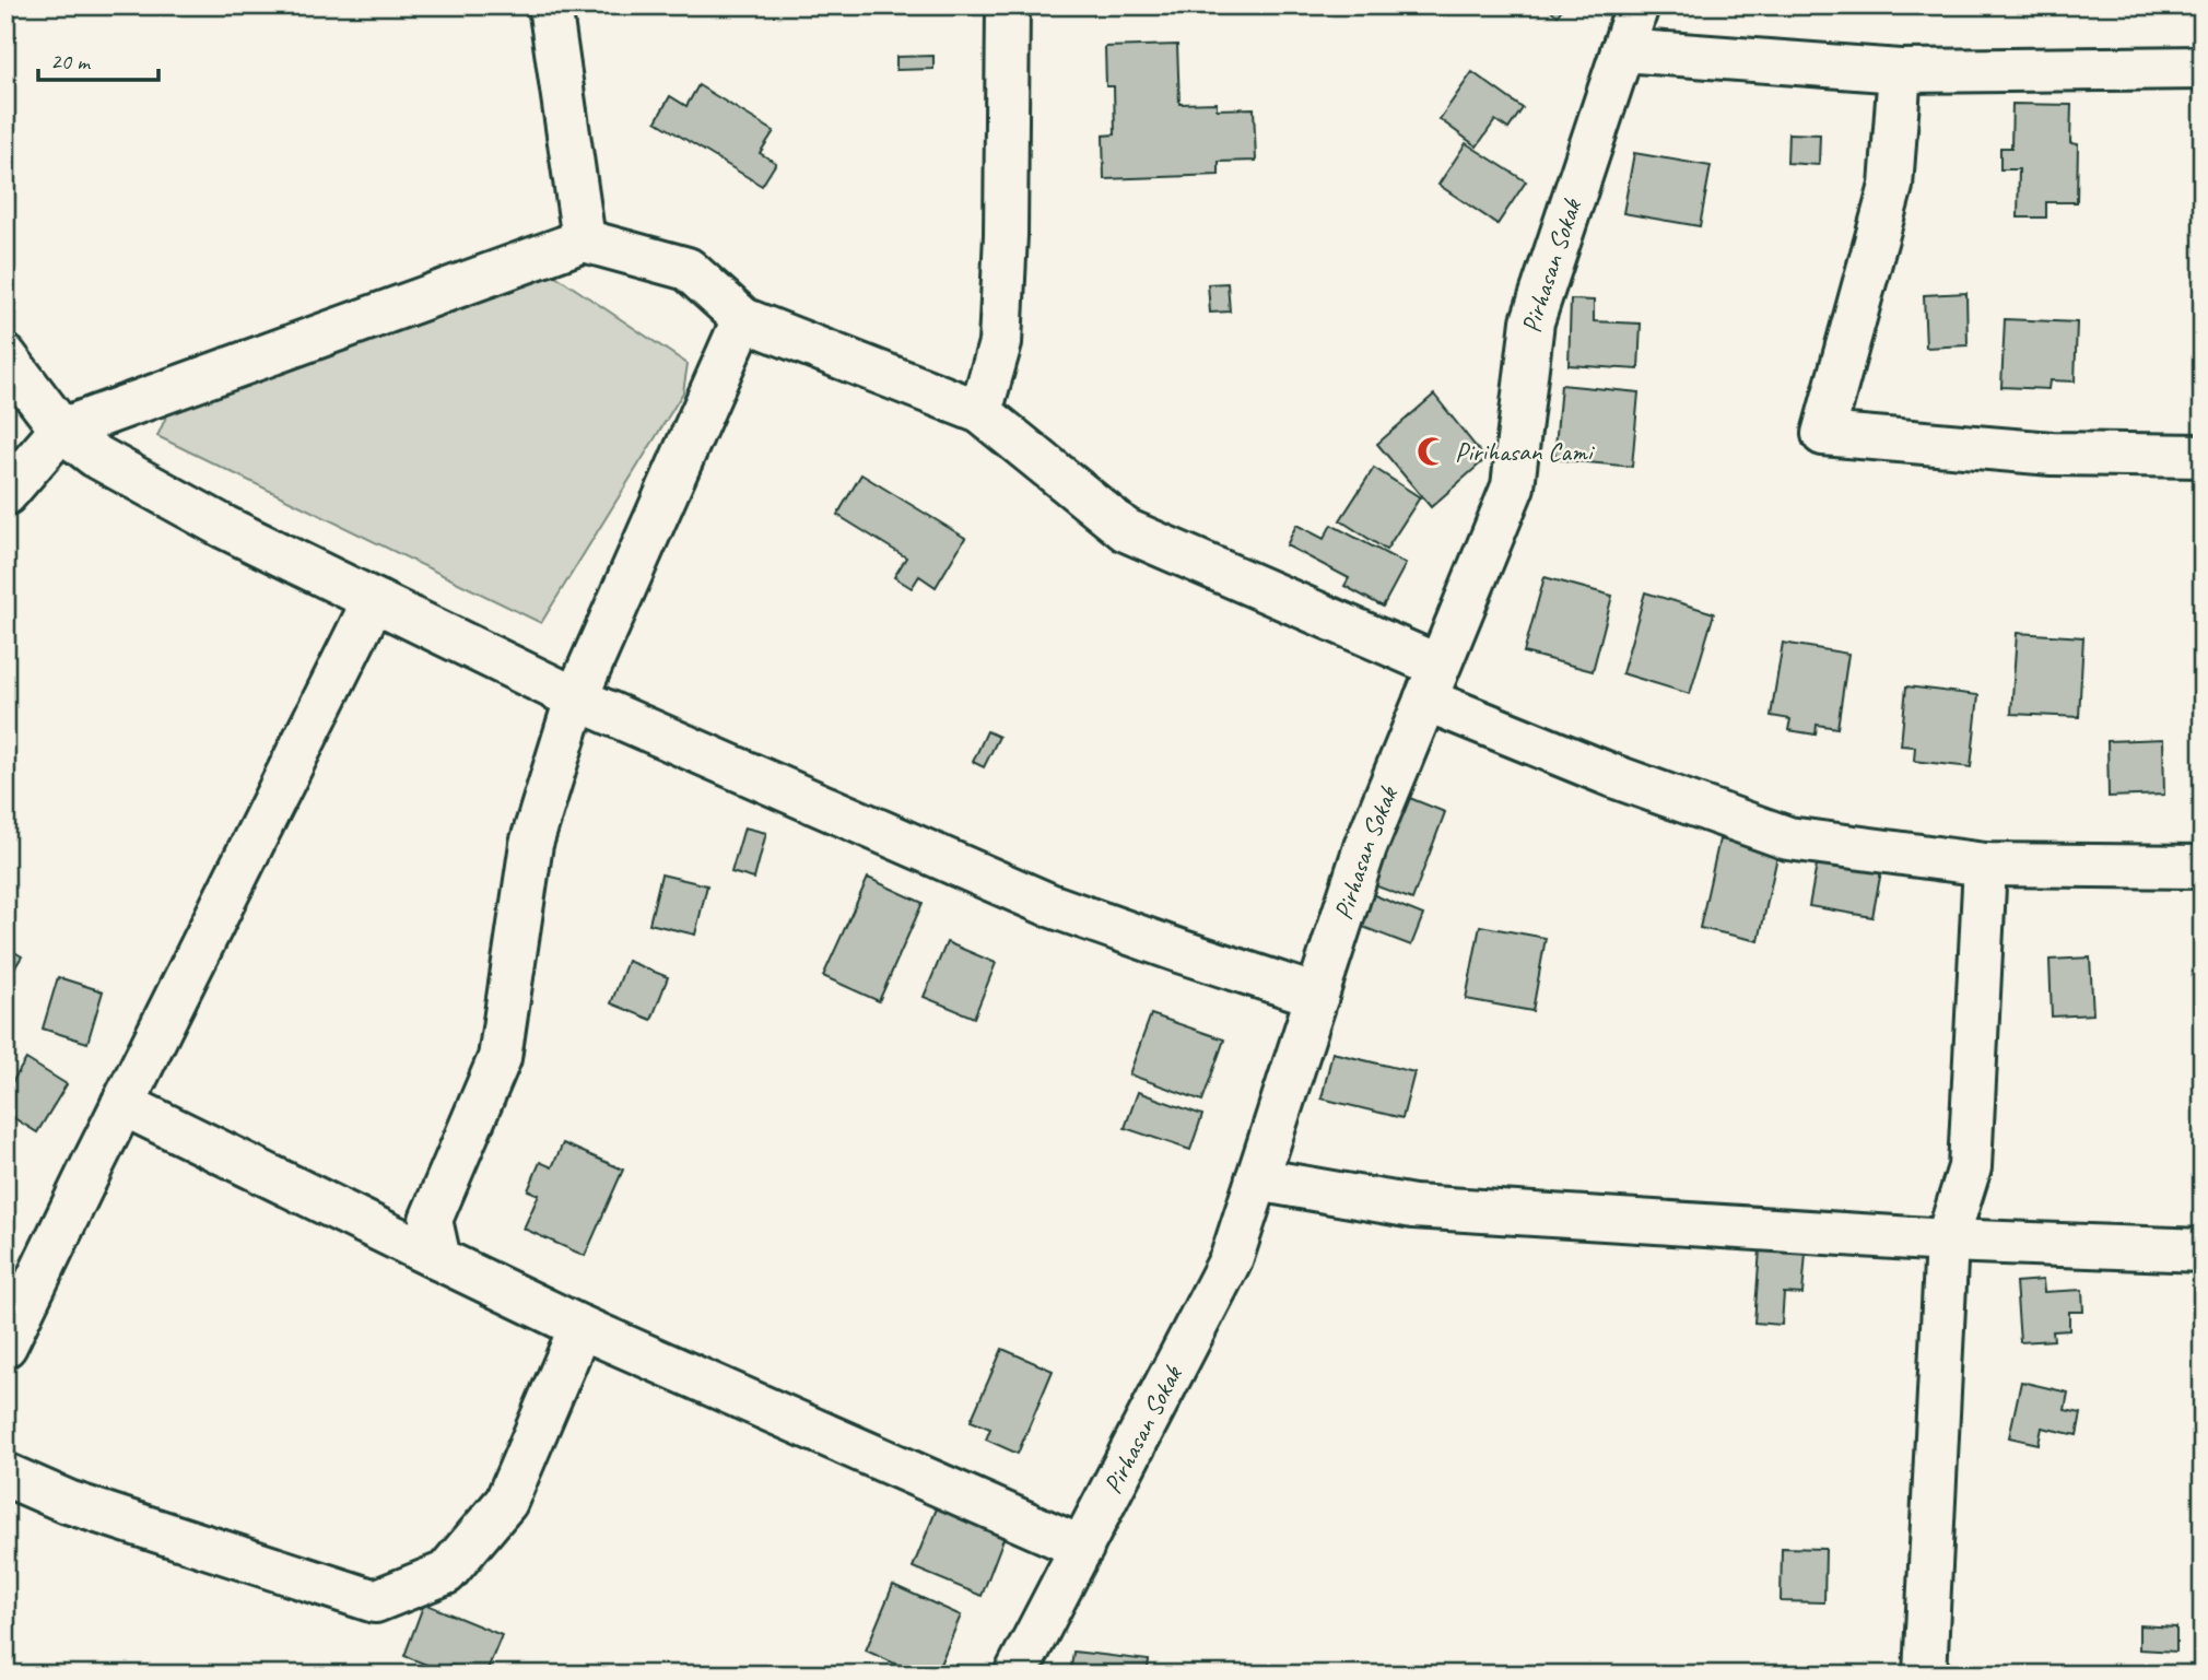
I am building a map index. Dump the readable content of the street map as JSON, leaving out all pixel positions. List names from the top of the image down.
{
  "streets": {
    "street": ["Pirhasan Sokak"]
  },
  "places": {
    "mosque": ["Pirihasan Cami"]
  },
  "scale_bar": "20 m"
}
